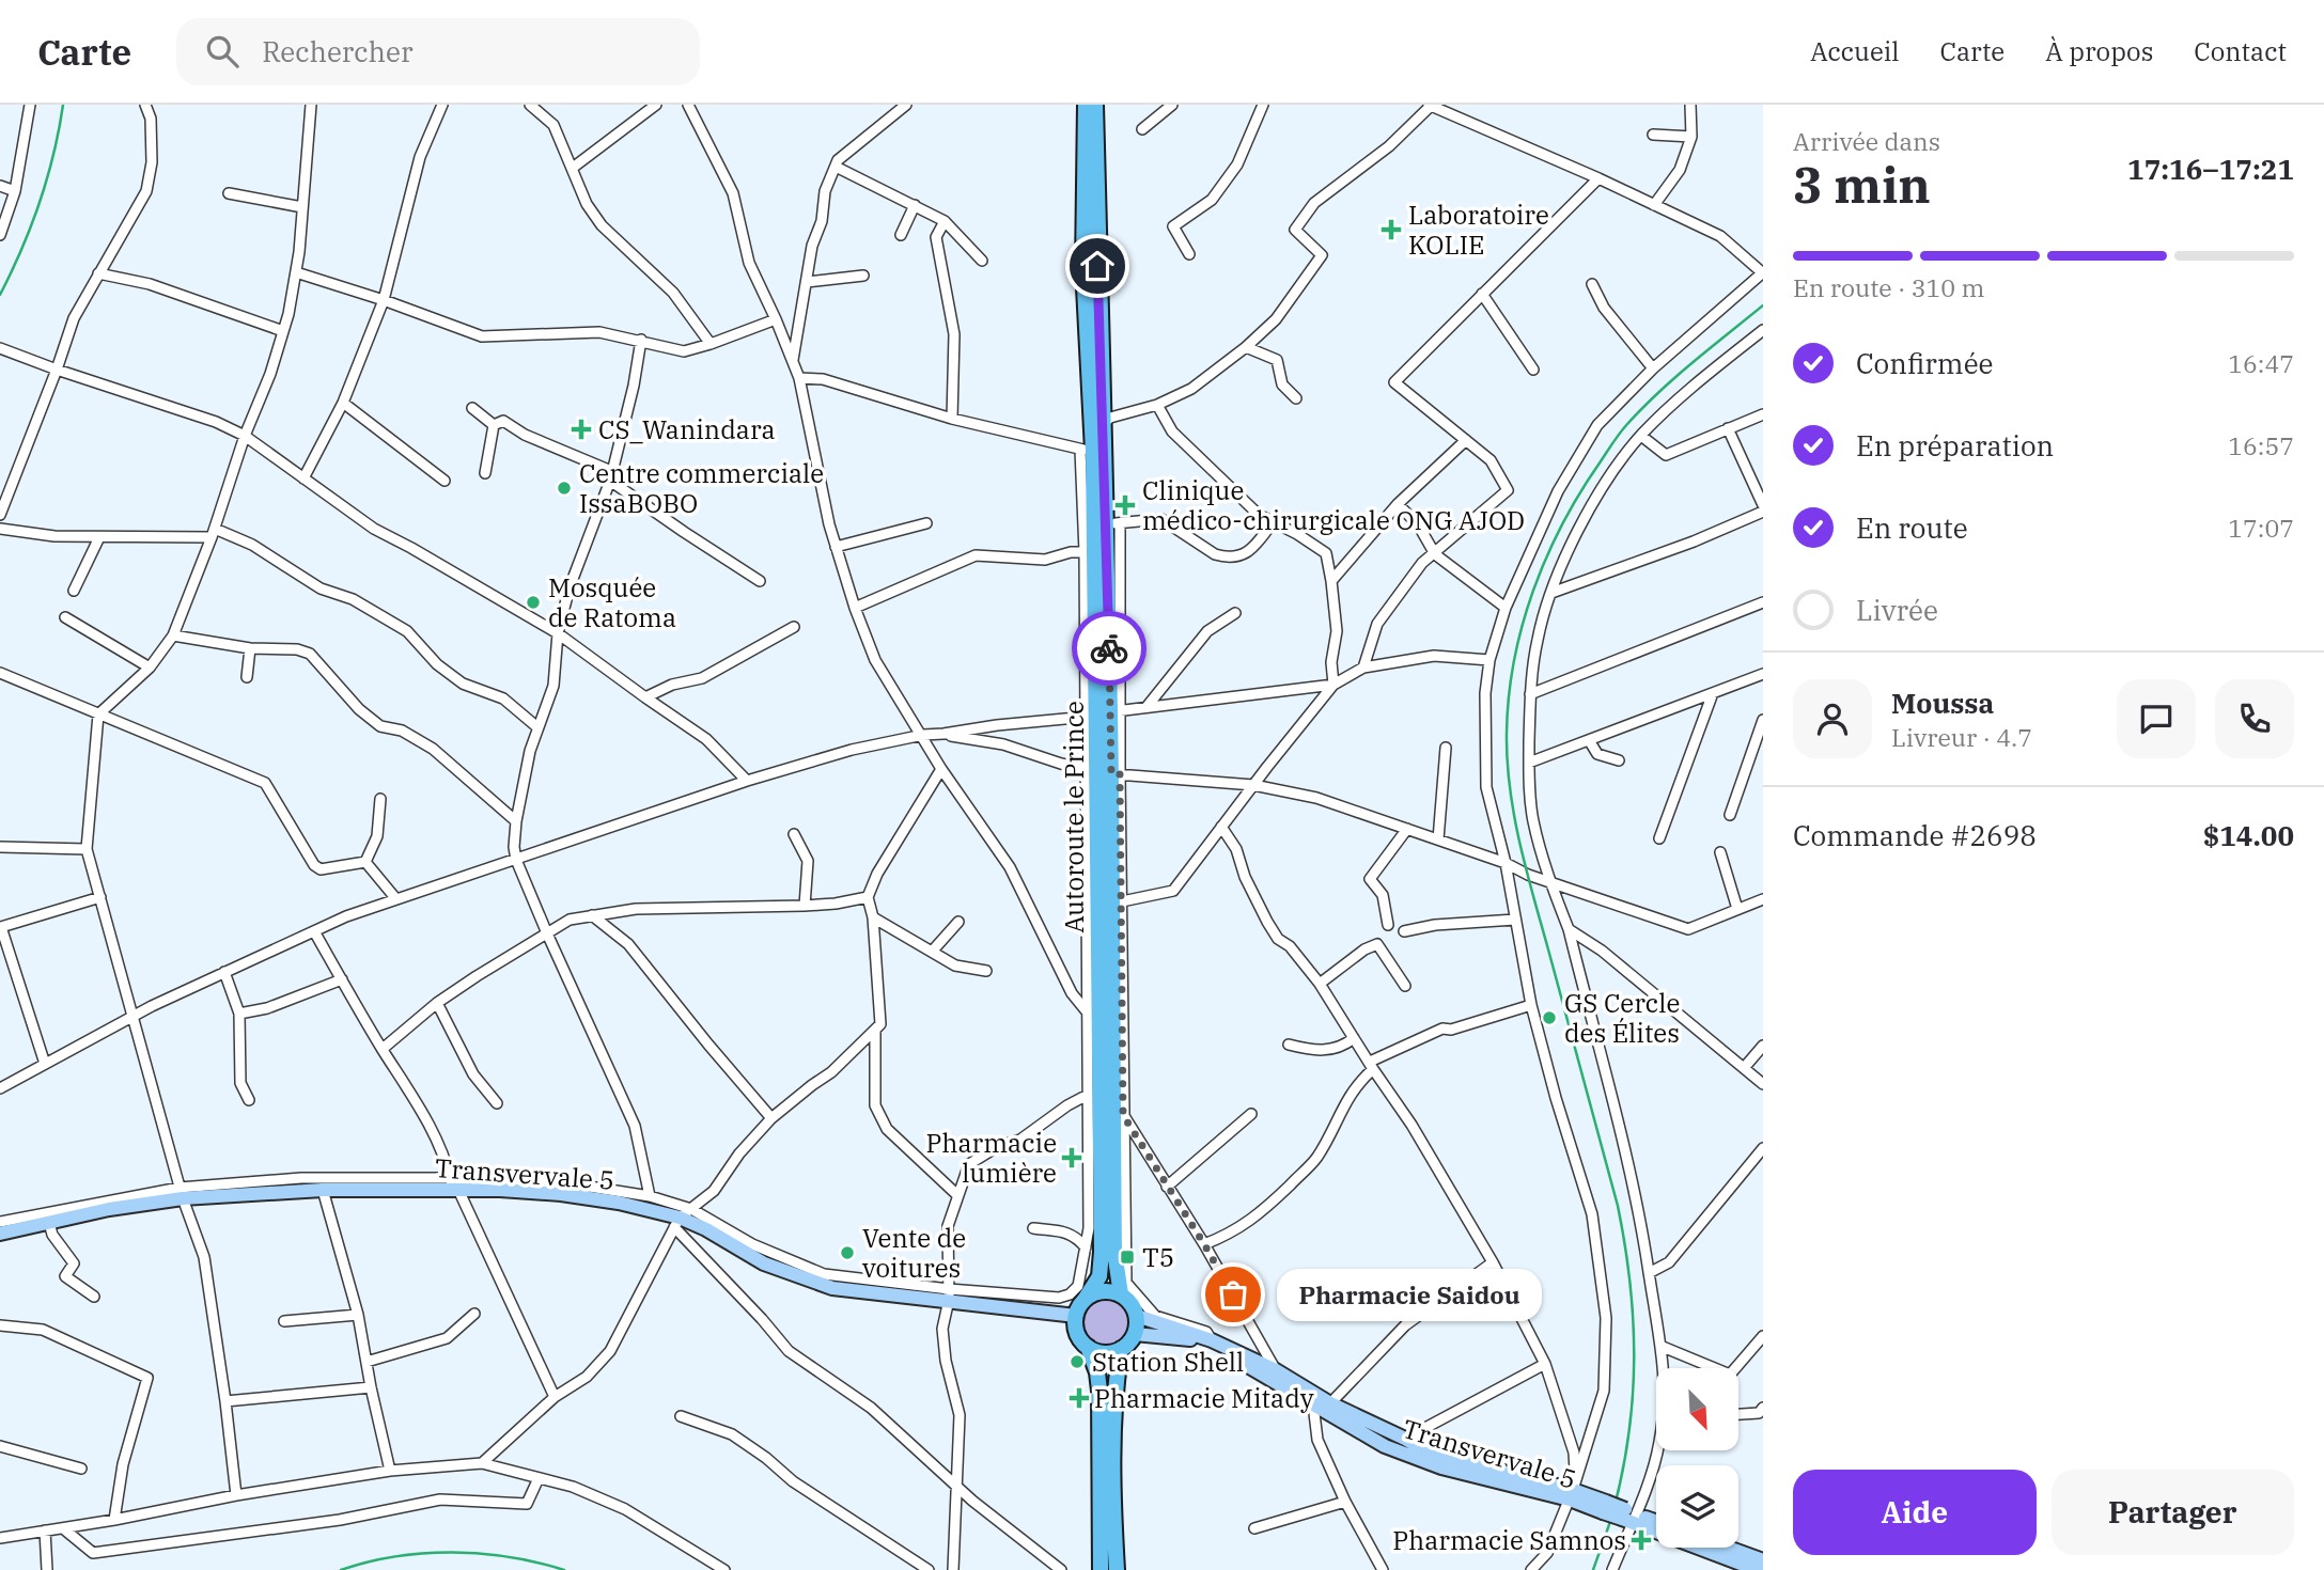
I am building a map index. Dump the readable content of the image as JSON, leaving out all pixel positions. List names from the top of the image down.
{
  "streets": {
    "main road": ["Autoroute le Prince", "Transvervale 5"]
  },
  "crossings": [
    ["Autoroute le Prince", "Transvervale 5"]
  ],
  "places": {
    "health": [
      "Laboratoire KOLIE",
      "CS_Wanindara",
      "Clinique médico-chirurgicale ONG AJOD",
      "Pharmacie lumière",
      "Pharmacie Mitady",
      "Pharmacie Samnos"
    ],
    "other": [
      "Centre commerciale IssaBOBO",
      "Mosquée de Ratoma",
      "GS Cercle des Élites",
      "Vente de voitures",
      "Pharmacie Saidou",
      "Station Shell"
    ],
    "transit": ["T5"]
  },
  "north": "bottom right",
  "page": {
    "header": "Carte",
    "search": "Rechercher",
    "nav": [
      "Accueil",
      "Carte",
      "À propos",
      "Contact"
    ],
    "heading": ["3 min", "Arrivée dans", "17:16–17:21"],
    "panel": [
      "Moussa",
      "Livreur · 4.7",
      "Commande #2698",
      "$14.00"
    ],
    "bar": "En route · 310 m",
    "list": [
      ["Confirmée", "16:47"],
      ["En préparation", "16:57"],
      ["En route", "17:07"],
      "Livrée"
    ],
    "bubble": "Pharmacie Saidou",
    "buttons": ["Aide", "Partager"]
  }
}
